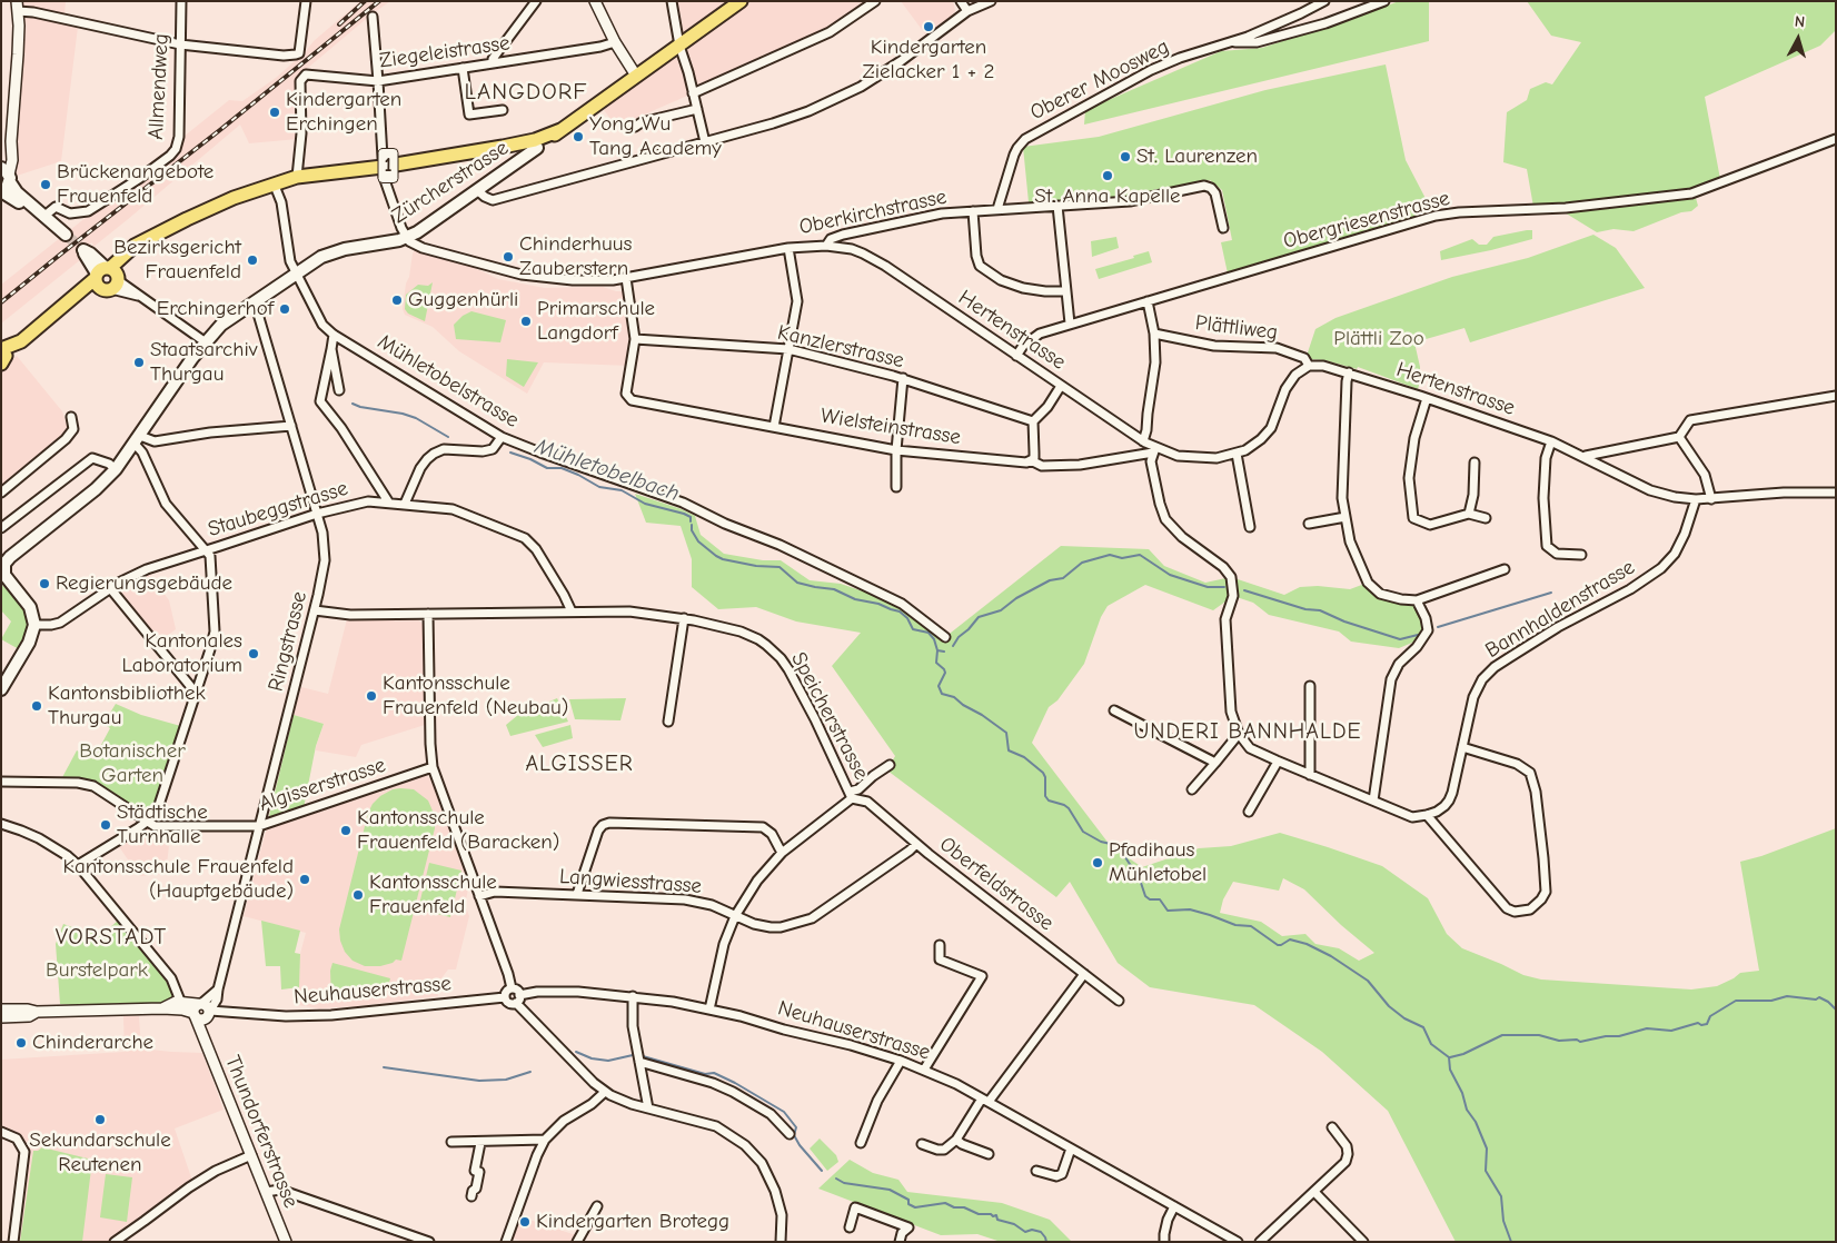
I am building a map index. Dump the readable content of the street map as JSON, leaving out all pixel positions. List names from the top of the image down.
{
  "streets": {
    "main road": ["1", "Zürcherstrasse"],
    "street": [
      "Ziegeleistrasse",
      "Oberer Moosweg",
      "Allmendweg",
      "Oberkirchstrasse",
      "Obergriesenstrasse",
      "Plättliweg",
      "Hertenstrasse",
      "Kanzlerstrasse",
      "Mühletobelstrasse",
      "Wielsteinstrasse",
      "Staubeggstrasse",
      "Bannhaldenstrasse",
      "Ringstrasse",
      "Speicherstrasse",
      "Algisserstrasse",
      "Langwiesstrasse",
      "Oberfeldstrasse",
      "Neuhauserstrasse",
      "Thundorferstrasse"
    ]
  },
  "crossings": [
    ["Ziegeleistrasse", "1"],
    ["Oberer Moosweg", "Oberkirchstrasse"],
    ["1", "Zürcherstrasse"],
    ["1", "Mühletobelstrasse"],
    ["Zürcherstrasse", "Oberkirchstrasse"],
    ["Zürcherstrasse", "Mühletobelstrasse"],
    ["Zürcherstrasse", "Ringstrasse"],
    ["Oberkirchstrasse", "Hertenstrasse"],
    ["Obergriesenstrasse", "Hertenstrasse"],
    ["Plättliweg", "Hertenstrasse"],
    ["Hertenstrasse", "Wielsteinstrasse"],
    ["Hertenstrasse", "Bannhaldenstrasse"],
    ["Kanzlerstrasse", "Wielsteinstrasse"],
    ["Staubeggstrasse", "Ringstrasse"],
    ["Staubeggstrasse", "Speicherstrasse"],
    ["Ringstrasse", "Speicherstrasse"],
    ["Ringstrasse", "Algisserstrasse"],
    ["Ringstrasse", "Neuhauserstrasse"],
    ["Ringstrasse", "Thundorferstrasse"],
    ["Speicherstrasse", "Langwiesstrasse"],
    ["Speicherstrasse", "Oberfeldstrasse"],
    ["Speicherstrasse", "Neuhauserstrasse"],
    ["Langwiesstrasse", "Oberfeldstrasse"],
    ["Neuhauserstrasse", "Thundorferstrasse"]
  ],
  "districts": [
    "LANGDORF",
    "UNDERI BANNHALDE",
    "ALGISSER",
    "VORSTADT"
  ],
  "water": ["Mühletobelbach"],
  "parks": ["Plättli Zoo", "Botanischer Garten", "Burstelpark"],
  "places": [
    "Kindergarten Zielacker 1 + 2",
    "Kindergarten Erchingen",
    "Yong Wu Tang Academy",
    "St. Laurenzen",
    "St. Anna Kapelle",
    "Brückenangebote Frauenfeld",
    "Chinderhuus Zauberstern",
    "Bezirksgericht Frauenfeld",
    "Guggenhürli",
    "Erchingerhof",
    "Primarschule Langdorf",
    "Staatsarchiv Thurgau",
    "Regierungsgebäude",
    "Kantonales Laboratorium",
    "Kantonsschule Frauenfeld (Neubau)",
    "Kantonsbibliothek Thurgau",
    "Städtische Turnhalle",
    "Kantonsschule Frauenfeld (Baracken)",
    "Pfadihaus Mühletobel",
    "Kantonsschule Frauenfeld (Hauptgebäude)",
    "Kantonsschule Frauenfeld",
    "Chinderarche",
    "Sekundarschule Reutenen",
    "Kindergarten Brotegg"
  ],
  "north": "top"
}
